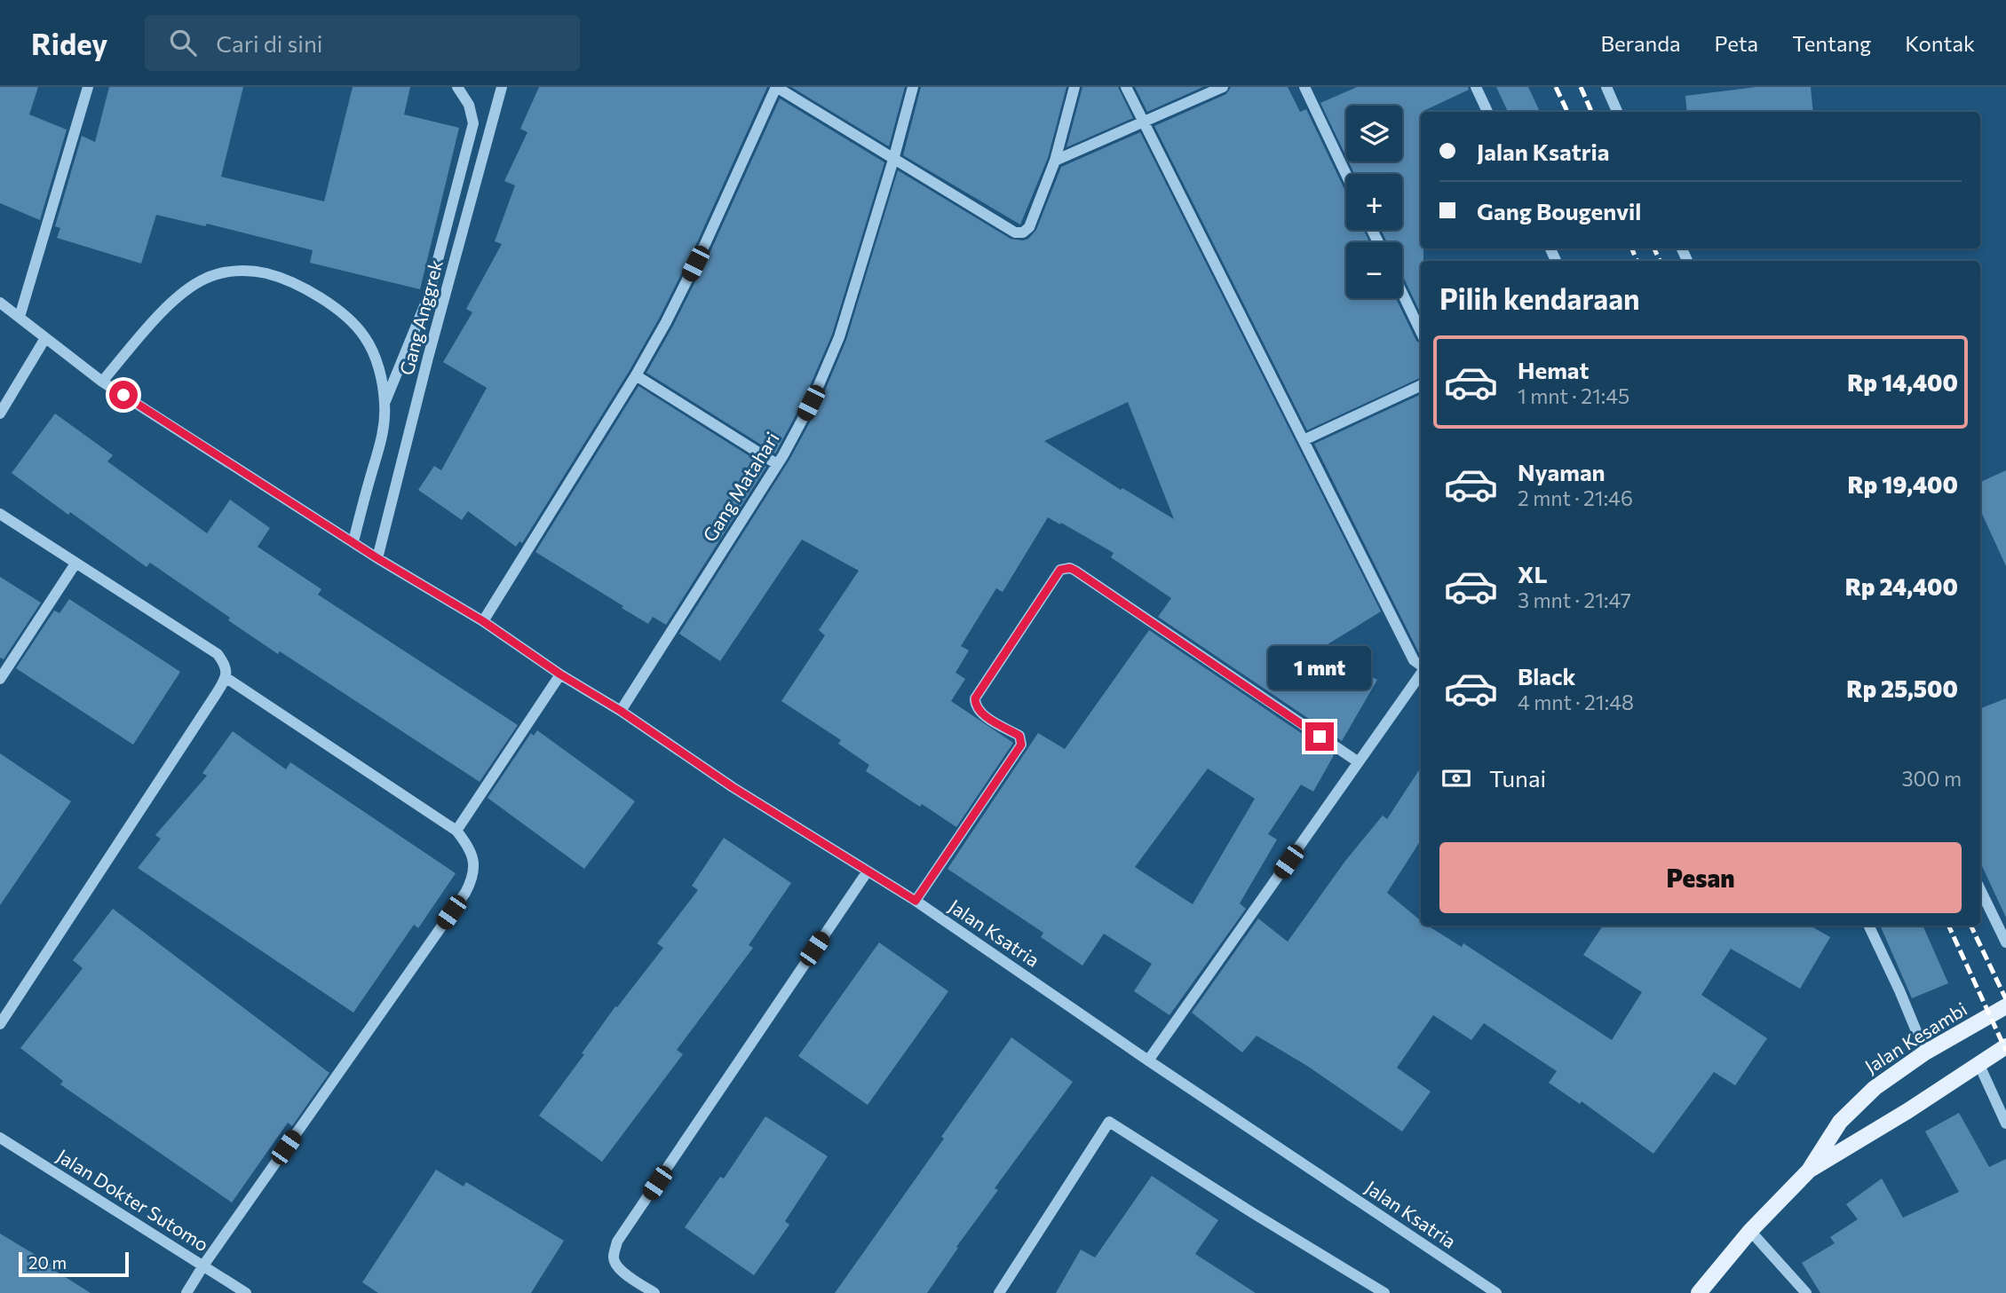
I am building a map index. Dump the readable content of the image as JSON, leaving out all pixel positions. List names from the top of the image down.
{
  "streets": {
    "main road": ["Jalan Kesambi"],
    "street": [
      "Gang Anggrek",
      "Gang Matahari",
      "Jalan Ksatria",
      "Jalan Dokter Sutomo"
    ]
  },
  "crossings": [
    ["Gang Anggrek", "Jalan Ksatria"],
    ["Gang Matahari", "Jalan Ksatria"]
  ],
  "scale_bar": "20 m",
  "page": {
    "header": "Ridey",
    "search": "Cari di sini",
    "nav": [
      "Beranda",
      "Peta",
      "Tentang",
      "Kontak"
    ],
    "map_buttons": ["+", "−"],
    "banner": ["Jalan Ksatria", "Gang Bougenvil"],
    "heading": "Pilih kendaraan",
    "list": [
      {
        "name": "Hemat",
        "note": "1 mnt · 21:45",
        "value": "Rp 14,400"
      },
      {
        "name": "Nyaman",
        "note": "2 mnt · 21:46",
        "value": "Rp 19,400"
      },
      {
        "name": "XL",
        "note": "3 mnt · 21:47",
        "value": "Rp 24,400"
      },
      {
        "name": "Black",
        "note": "4 mnt · 21:48",
        "value": "Rp 25,500"
      }
    ],
    "bubble": "1 mnt",
    "pay": ["Tunai", "300 m"],
    "buttons": "Pesan",
    "scale": "20 m"
  }
}
